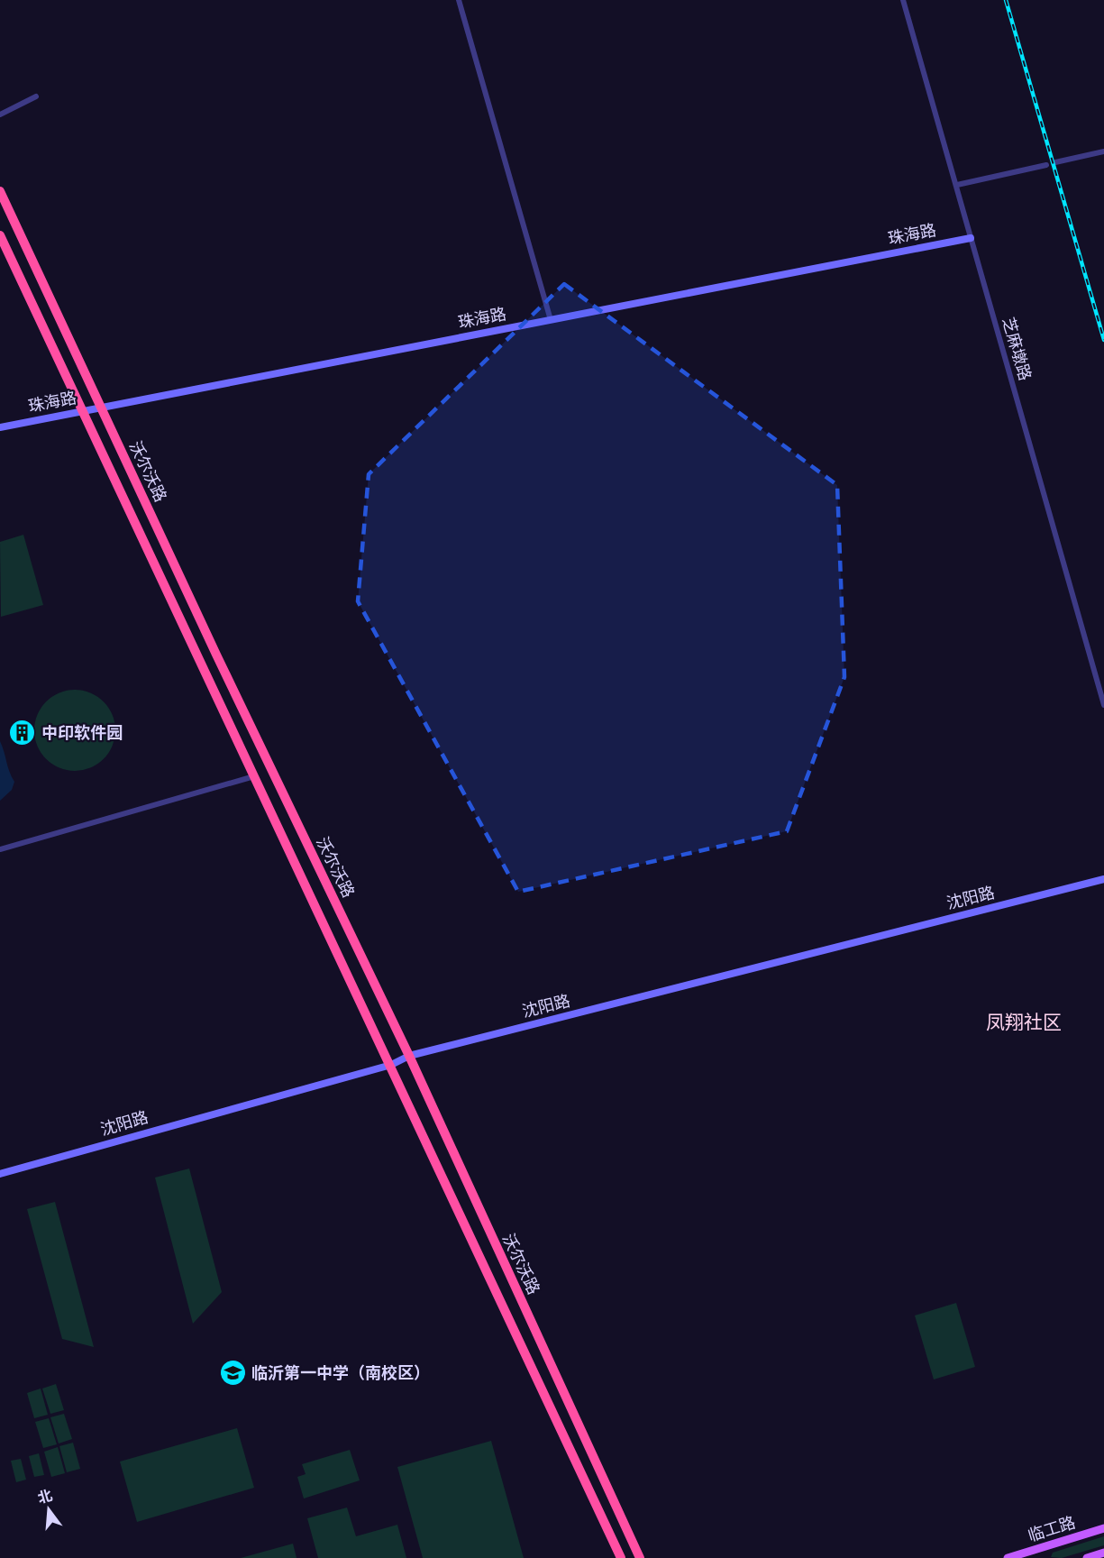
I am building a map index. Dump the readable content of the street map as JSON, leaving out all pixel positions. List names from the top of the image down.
{
  "streets": {
    "highway": ["沃尔沃路"],
    "main road": ["临工路"],
    "street": ["珠海路", "芝麻墩路", "沈阳路"]
  },
  "crossings": [
    ["珠海路", "芝麻墩路"],
    ["珠海路", "沃尔沃路"],
    ["沃尔沃路", "沈阳路"]
  ],
  "districts": ["凤翔社区"],
  "places": {
    "building": ["中印软件园"],
    "school or university": ["临沂第一中学（南校区）"]
  },
  "north": "top"
}
